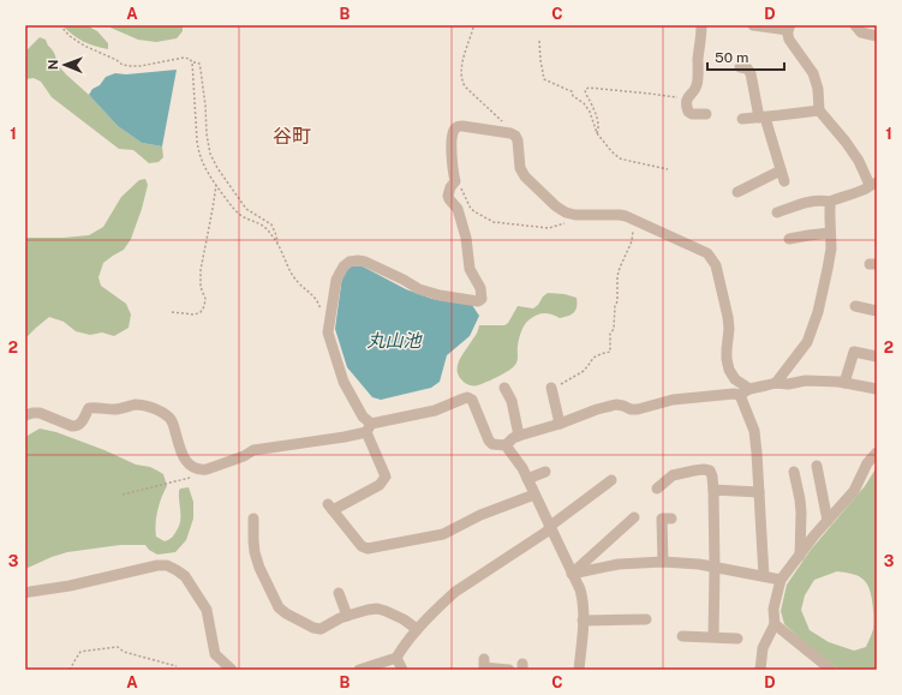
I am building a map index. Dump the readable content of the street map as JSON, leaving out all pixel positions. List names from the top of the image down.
{
  "districts": ["谷町"],
  "water": ["丸山池"],
  "scale_bar": "50 m",
  "north": "left",
  "grid": {
    "columns": [
      "A",
      "B",
      "C",
      "D"
    ],
    "rows": ["1", "2", "3"]
  }
}
